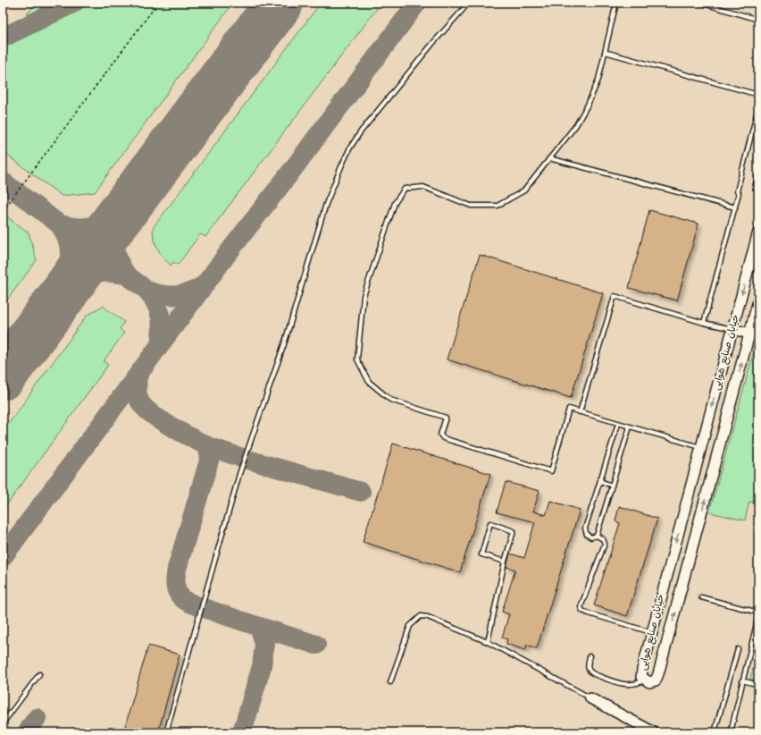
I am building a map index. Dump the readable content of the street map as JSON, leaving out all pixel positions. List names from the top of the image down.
{
  "streets": {
    "street": ["خیابان صنایع هوایی"]
  }
}
